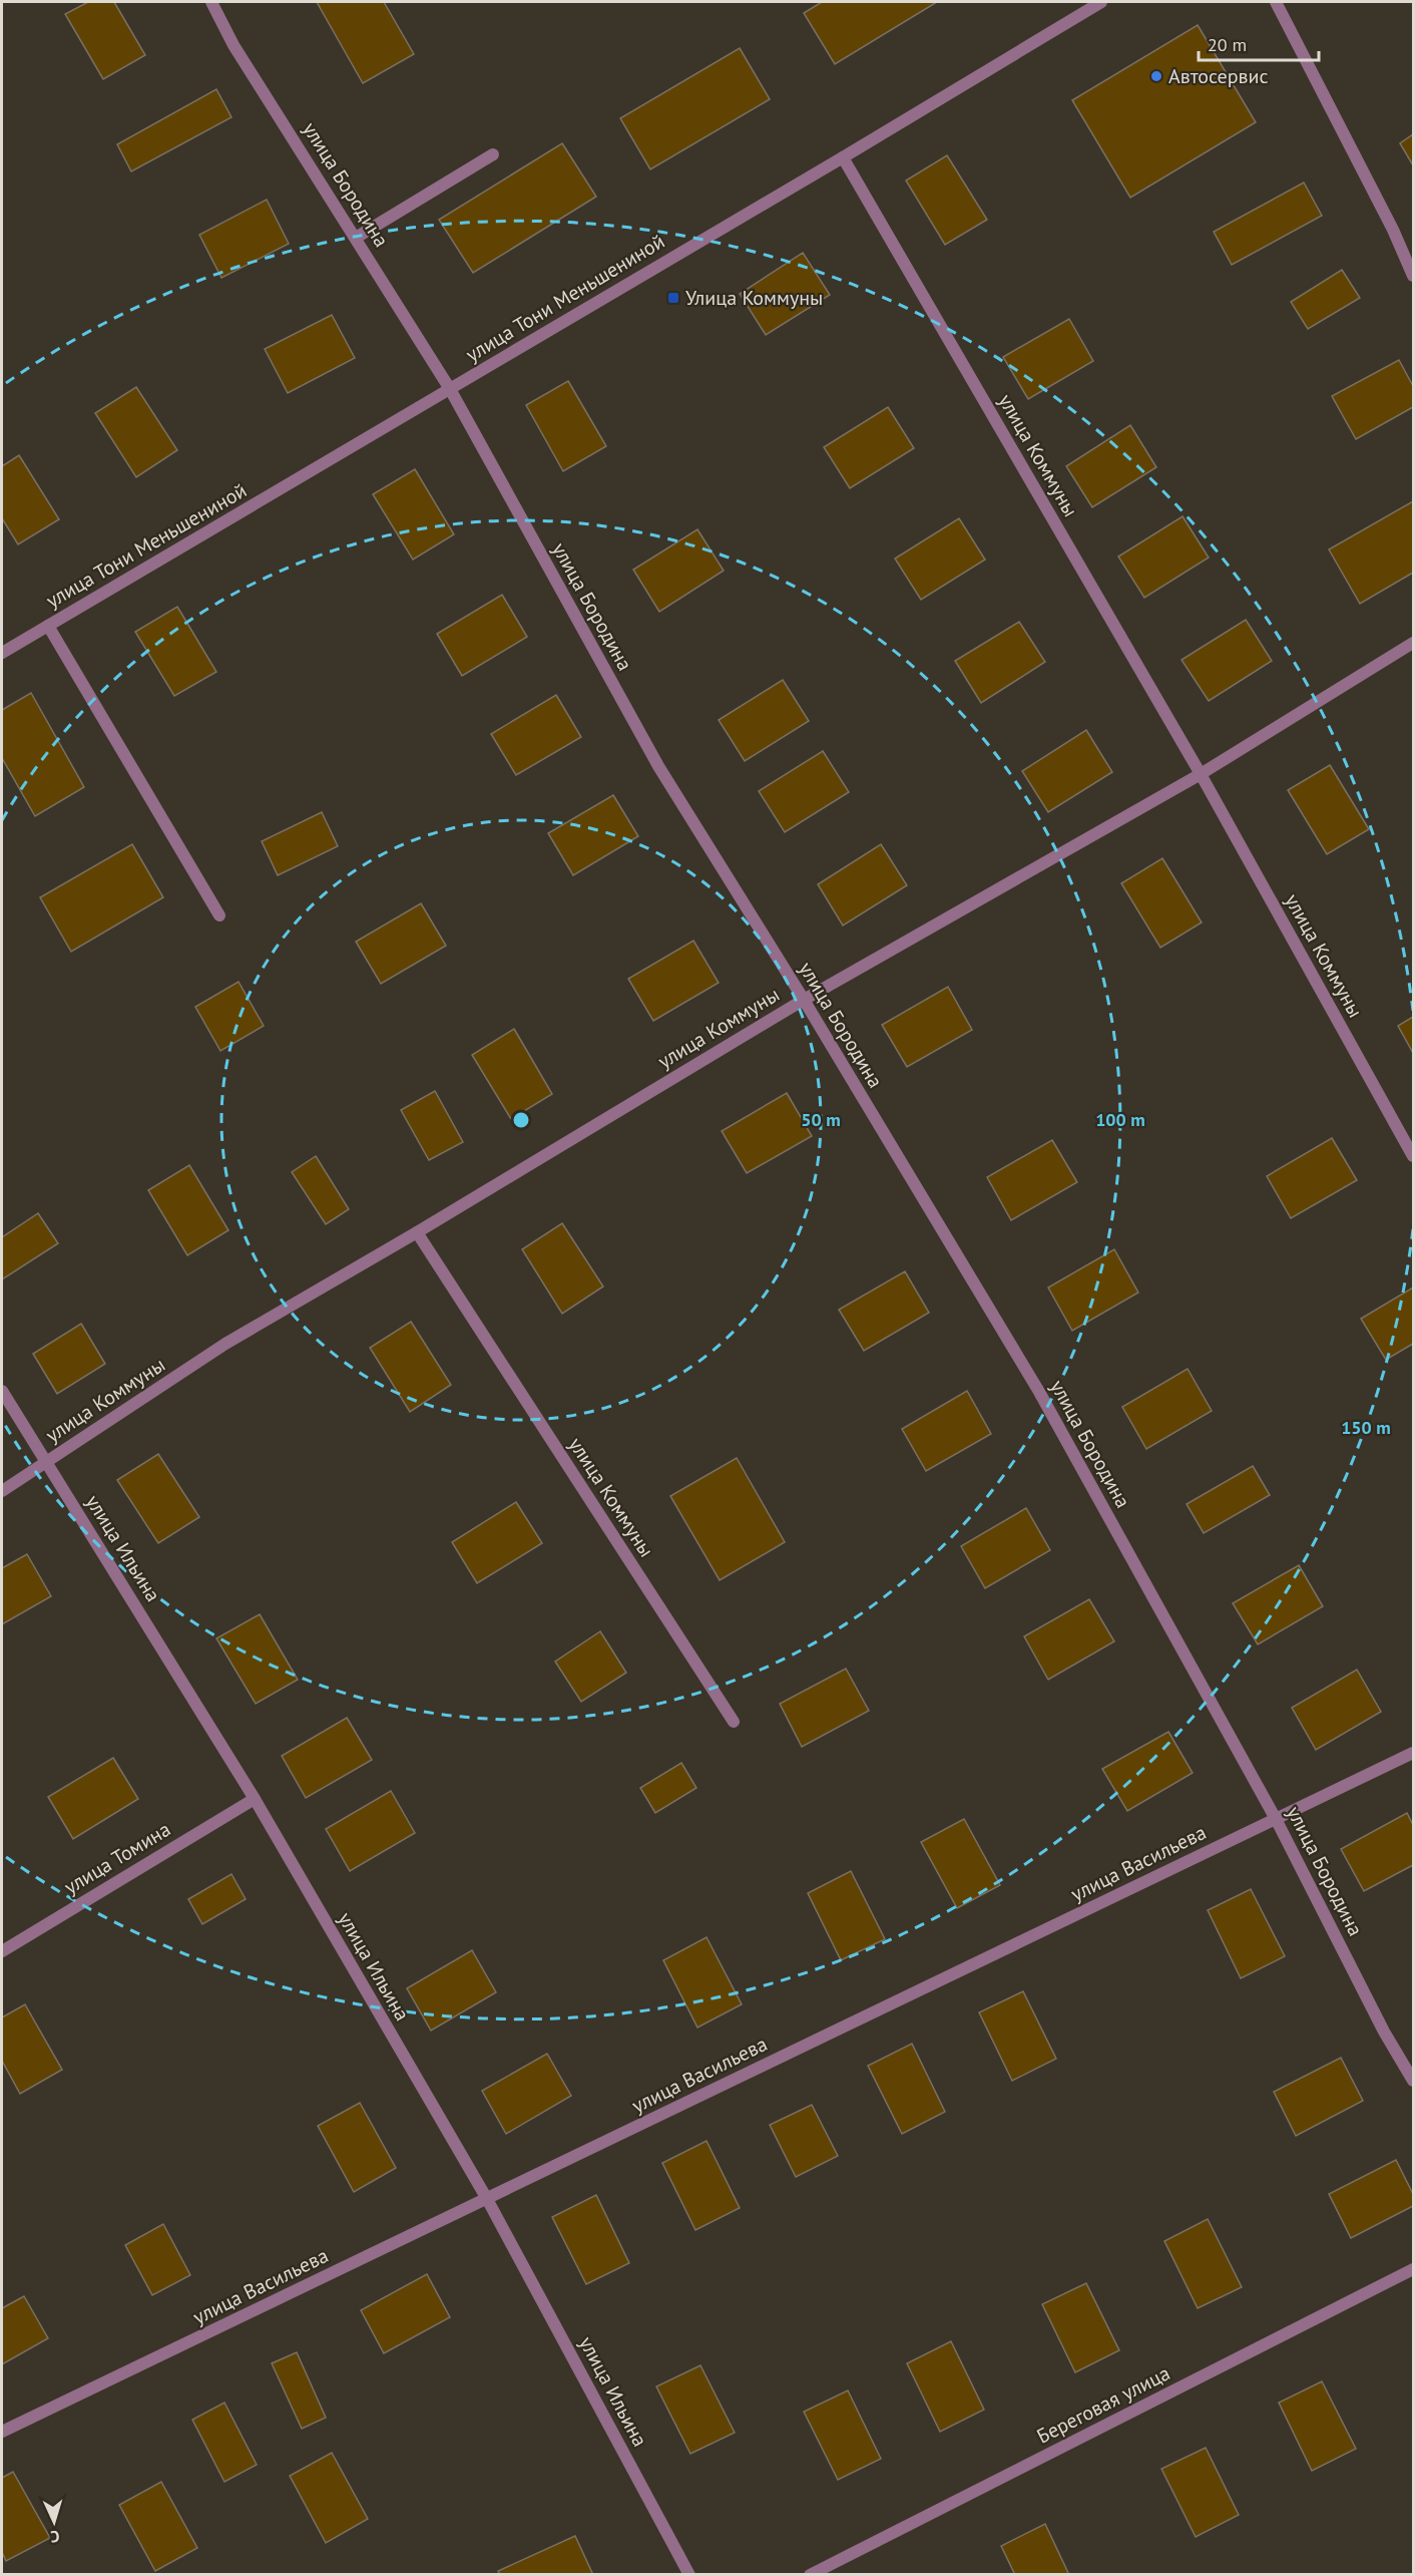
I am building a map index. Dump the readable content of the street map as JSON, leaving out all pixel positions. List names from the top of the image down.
{
  "streets": {
    "street": [
      "улица Бородина",
      "улица Тони Меньшениной",
      "улица Коммуны",
      "улица Ильина",
      "улица Томина",
      "улица Васильева",
      "Береговая улица"
    ]
  },
  "crossings": [
    ["улица Бородина", "улица Тони Меньшениной"],
    ["улица Бородина", "улица Коммуны"],
    ["улица Бородина", "улица Васильева"],
    ["улица Тони Меньшениной", "улица Коммуны"],
    ["улица Коммуны", "улица Ильина"],
    ["улица Ильина", "улица Томина"],
    ["улица Ильина", "улица Васильева"]
  ],
  "places": {
    "other": ["Автосервис"],
    "transit": ["Улица Коммуны"]
  },
  "scale_bar": "20 m",
  "north": "bottom",
  "rings": ["50 m", "100 m", "150 m"]
}
